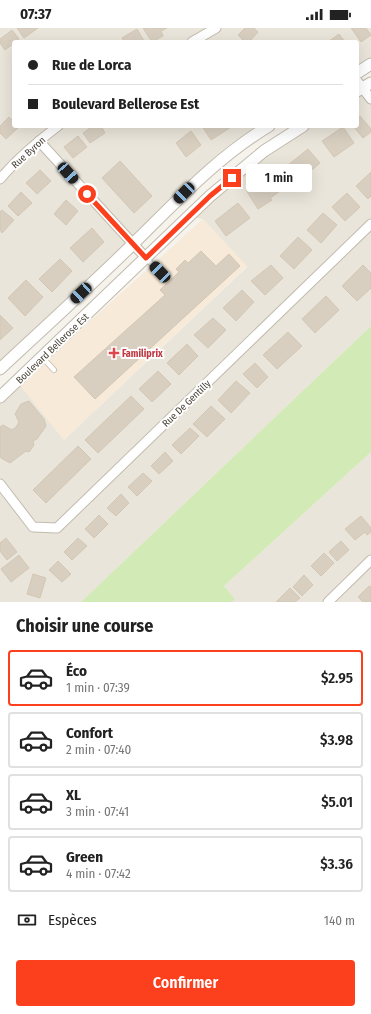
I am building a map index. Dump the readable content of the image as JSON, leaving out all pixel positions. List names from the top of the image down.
{
  "streets": {
    "street": ["Rue Byron", "Boulevard Bellerose Est", "Rue De Gentilly"]
  },
  "places": {
    "health": ["Familiprix"]
  },
  "page": {
    "status": "07:37",
    "banner": ["Rue de Lorca", "Boulevard Bellerose Est"],
    "bubble": "1 min",
    "heading": "Choisir une course",
    "list": [
      {
        "name": "Éco",
        "note": "1 min · 07:39",
        "value": "$2.95"
      },
      {
        "name": "Confort",
        "note": "2 min · 07:40",
        "value": "$3.98"
      },
      {
        "name": "XL",
        "note": "3 min · 07:41",
        "value": "$5.01"
      },
      {
        "name": "Green",
        "note": "4 min · 07:42",
        "value": "$3.36"
      }
    ],
    "pay": ["Espèces", "140 m"],
    "buttons": "Confirmer"
  }
}
